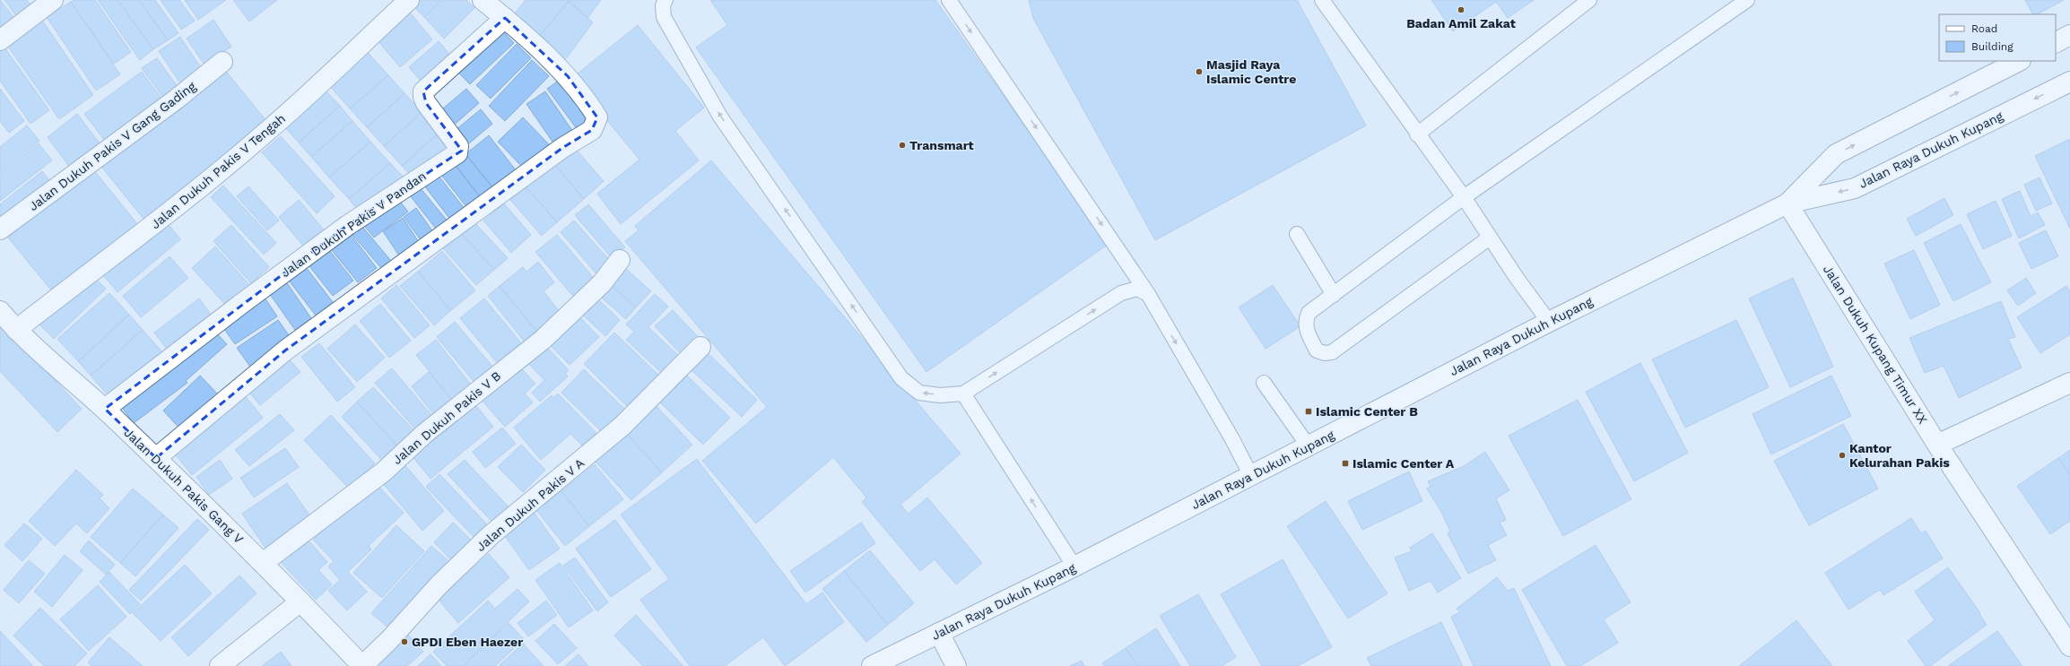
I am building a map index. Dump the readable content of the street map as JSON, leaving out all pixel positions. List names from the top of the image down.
{
  "streets": {
    "street": [
      "Jalan Dukuh Pakis V Gang Gading",
      "Jalan Raya Dukuh Kupang",
      "Jalan Dukuh Pakis V Tengah",
      "Jalan Dukuh Pakis V Pandan",
      "Jalan Dukuh Kupang Timur XX",
      "Jalan Dukuh Pakis V B",
      "Jalan Dukuh Pakis Gang V",
      "Jalan Dukuh Pakis V A"
    ]
  },
  "crossings": [
    ["Jalan Raya Dukuh Kupang", "Jalan Dukuh Kupang Timur XX"],
    ["Jalan Dukuh Pakis V Tengah", "Jalan Dukuh Pakis Gang V"],
    ["Jalan Dukuh Pakis V Pandan", "Jalan Dukuh Pakis Gang V"],
    ["Jalan Dukuh Pakis V B", "Jalan Dukuh Pakis Gang V"],
    ["Jalan Dukuh Pakis Gang V", "Jalan Dukuh Pakis V A"]
  ],
  "places": {
    "other": [
      "Badan Amil Zakat",
      "Masjid Raya Islamic Centre",
      "Transmart",
      "Kantor Kelurahan Pakis",
      "GPDI Eben Haezer"
    ],
    "transit": ["Islamic Center B", "Islamic Center A"]
  },
  "legend": ["Road", "Building"]
}
